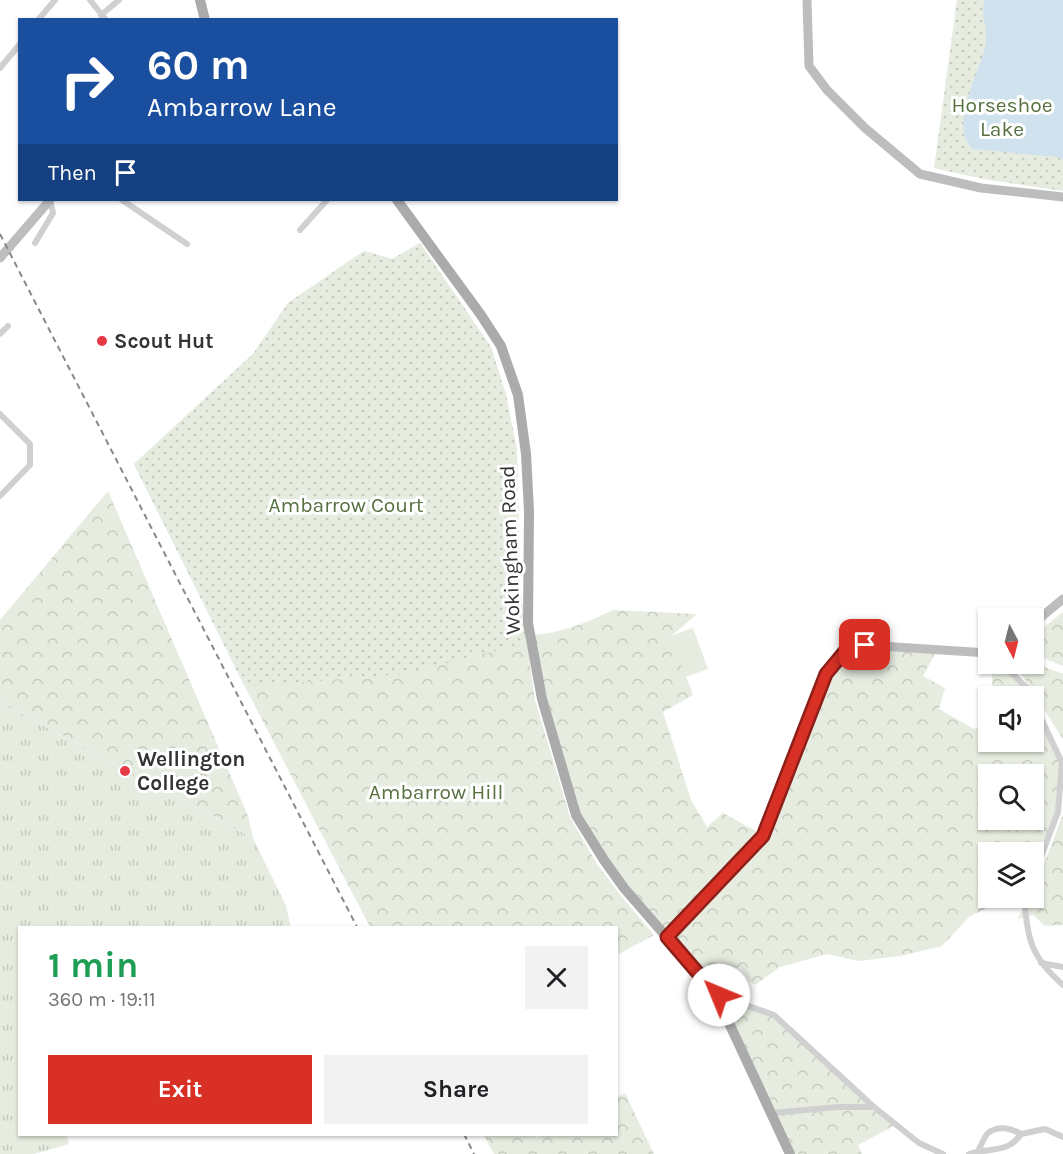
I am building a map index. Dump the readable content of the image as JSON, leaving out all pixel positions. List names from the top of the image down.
{
  "streets": {
    "main road": ["Wokingham Road"]
  },
  "parks": ["Horseshoe Lake", "Ambarrow Court", "Ambarrow Hill"],
  "places": ["Scout Hut", "Wellington College"],
  "north": "bottom",
  "page": {
    "turn": ["60 m", "Ambarrow Lane"],
    "then": "Then",
    "heading": ["1 min", "360 m · 19:11"],
    "buttons": ["Exit", "Share"]
  }
}
